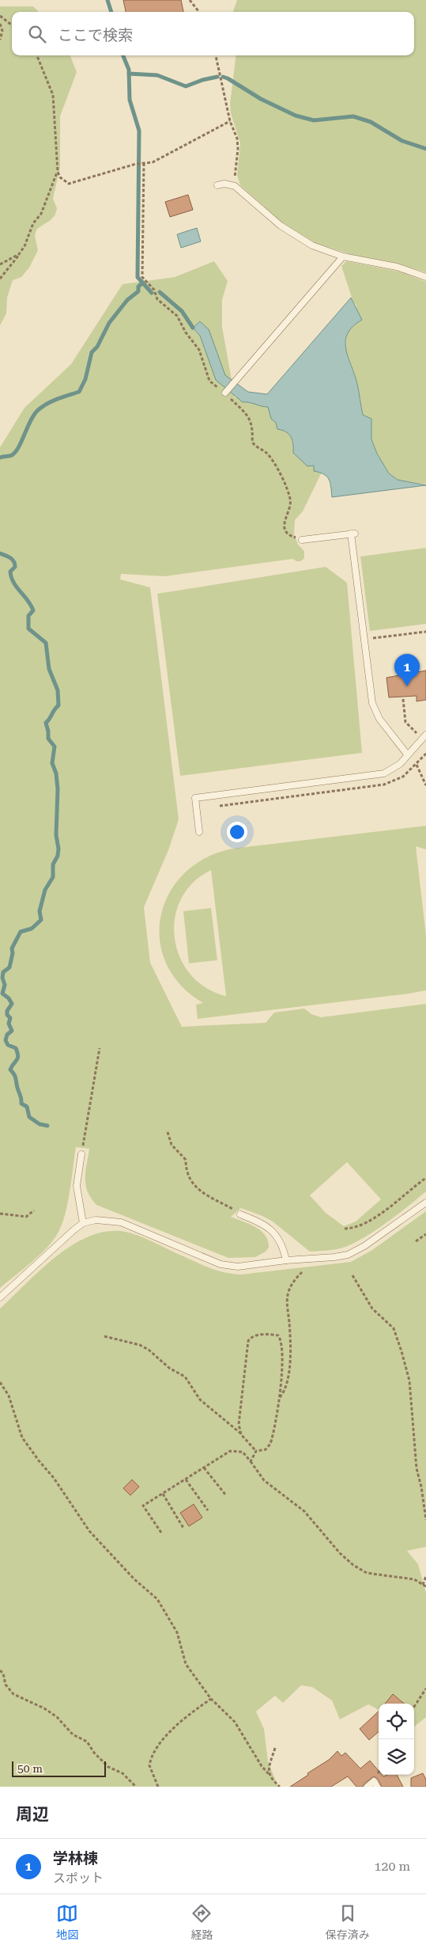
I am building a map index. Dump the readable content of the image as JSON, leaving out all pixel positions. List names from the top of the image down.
{
  "scale_bar": "50 m",
  "page": {
    "search": "ここで検索",
    "pins": "1",
    "scale": "50 m",
    "heading": "周辺",
    "list": [
      {
        "mark": "1",
        "name": "学林棟",
        "note": "スポット",
        "value": "120 m"
      }
    ],
    "nav": ["地図", "経路", "保存済み"]
  }
}
